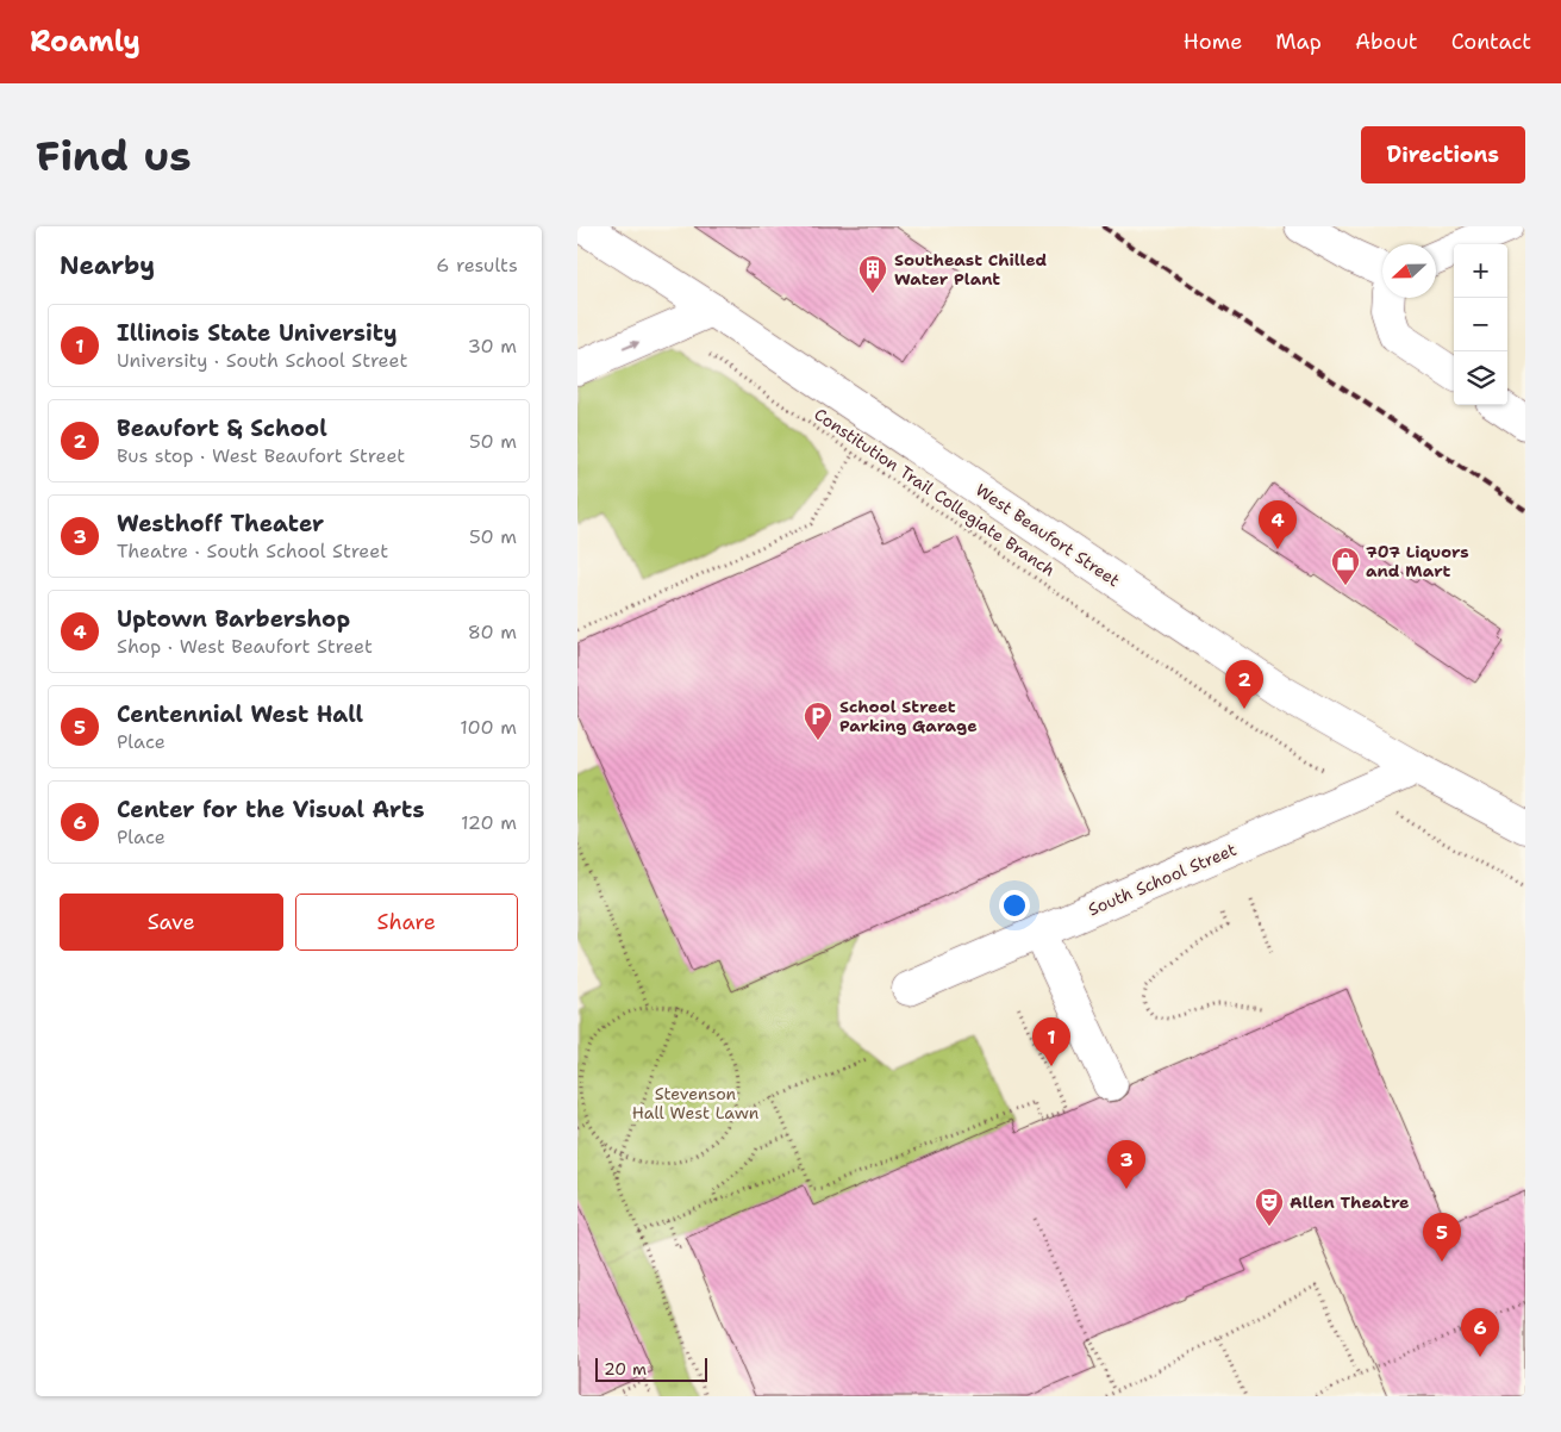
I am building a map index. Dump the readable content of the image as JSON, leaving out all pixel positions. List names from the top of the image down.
{
  "streets": {
    "street": ["West Beaufort Street", "South School Street"],
    "path": ["Constitution Trail Collegiate Branch"]
  },
  "crossings": [
    ["West Beaufort Street", "South School Street"]
  ],
  "parks": ["Stevenson Hall West Lawn"],
  "places": {
    "building": ["Southeast Chilled Water Plant"],
    "shop": ["707 Liquors and Mart"],
    "parking": ["School Street Parking Garage"],
    "theatre": ["Allen Theatre"]
  },
  "scale_bar": "20 m",
  "north": "left",
  "page": {
    "header": "Roamly",
    "nav": [
      "Home",
      "Map",
      "About",
      "Contact"
    ],
    "buttons": [
      "Directions",
      ["Save", "Share"]
    ],
    "title": "Find us",
    "heading": ["Nearby", "6 results"],
    "map_buttons": ["+", "−"],
    "list": [
      {
        "mark": "1",
        "name": "Illinois State University",
        "note": "University · South School Street",
        "value": "30 m"
      },
      {
        "mark": "2",
        "name": "Beaufort & School",
        "note": "Bus stop · West Beaufort Street",
        "value": "50 m"
      },
      {
        "mark": "3",
        "name": "Westhoff Theater",
        "note": "Theatre · South School Street",
        "value": "50 m"
      },
      {
        "mark": "4",
        "name": "Uptown Barbershop",
        "note": "Shop · West Beaufort Street",
        "value": "80 m"
      },
      {
        "mark": "5",
        "name": "Centennial West Hall",
        "note": "Place",
        "value": "100 m"
      },
      {
        "mark": "6",
        "name": "Center for the Visual Arts",
        "note": "Place",
        "value": "120 m"
      }
    ],
    "pins": [
      "4",
      "2",
      "1",
      "3",
      "5",
      "6"
    ],
    "scale": "20 m"
  }
}
